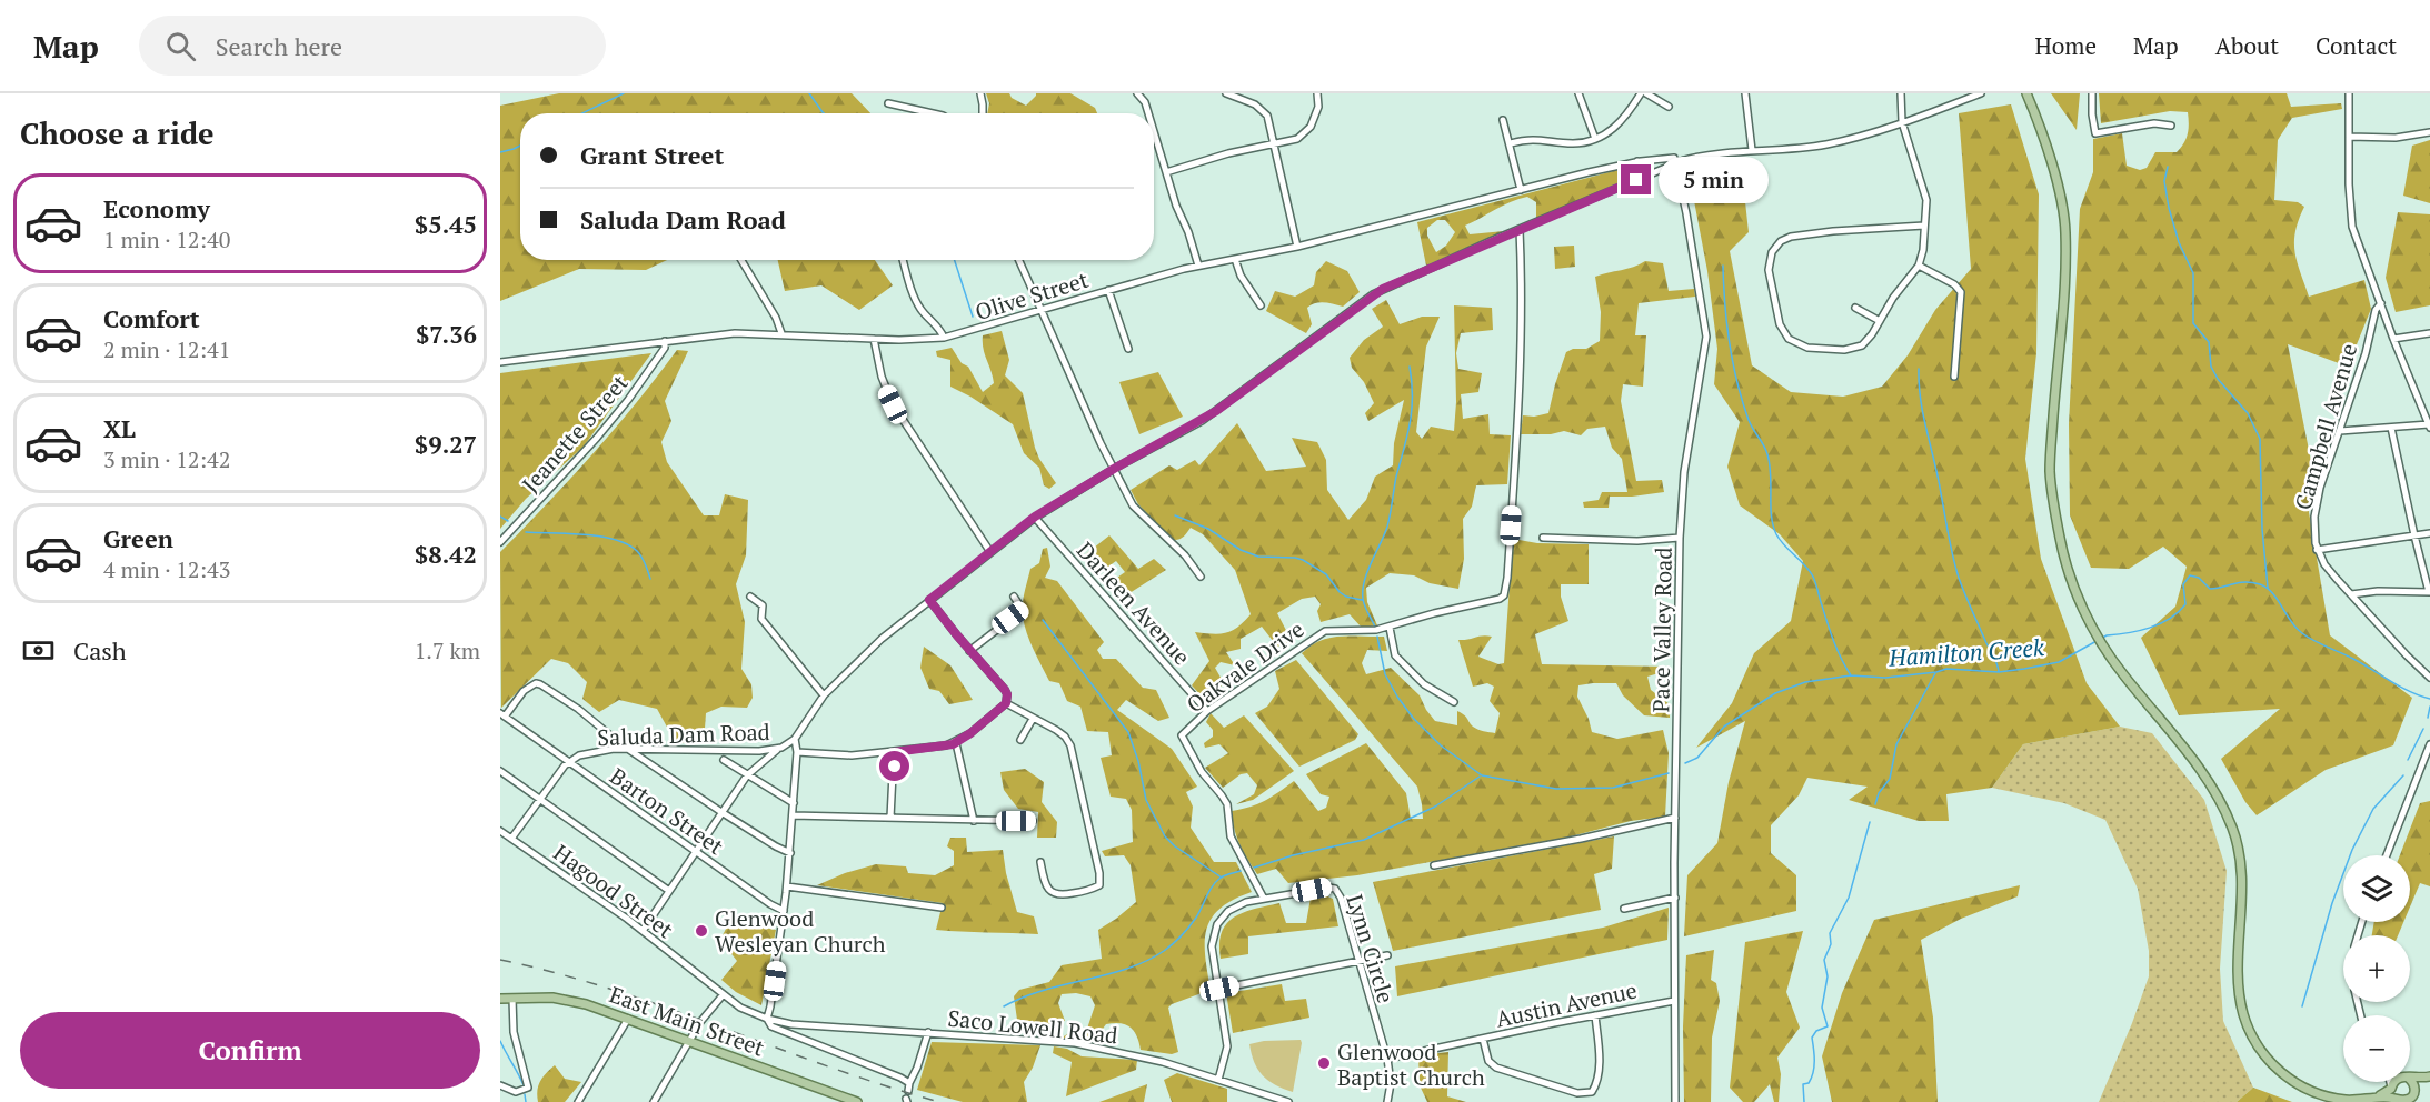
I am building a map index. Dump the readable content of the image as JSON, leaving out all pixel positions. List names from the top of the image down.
{
  "streets": {
    "main road": ["East Main Street"],
    "street": [
      "Olive Street",
      "Campbell Avenue",
      "Jeanette Street",
      "Darleen Avenue",
      "Pace Valley Road",
      "Oakvale Drive",
      "Saluda Dam Road",
      "Barton Street",
      "Hagood Street",
      "Lynn Circle",
      "Austin Avenue",
      "Saco Lowell Road"
    ]
  },
  "crossings": [
    ["Olive Street", "Jeanette Street"],
    ["Olive Street", "Pace Valley Road"],
    ["Olive Street", "Saluda Dam Road"],
    ["Darleen Avenue", "Oakvale Drive"],
    ["Darleen Avenue", "Saluda Dam Road"],
    ["Pace Valley Road", "Saluda Dam Road"],
    ["Pace Valley Road", "Austin Avenue"],
    ["Oakvale Drive", "Saluda Dam Road"],
    ["Oakvale Drive", "Lynn Circle"],
    ["Saluda Dam Road", "Barton Street"],
    ["Saluda Dam Road", "Hagood Street"],
    ["Hagood Street", "Saco Lowell Road"],
    ["Lynn Circle", "Austin Avenue"],
    ["Lynn Circle", "Saco Lowell Road"]
  ],
  "water": ["Hamilton Creek"],
  "places": ["Glenwood Wesleyan Church", "Glenwood Baptist Church"],
  "page": {
    "header": "Map",
    "search": "Search here",
    "nav": [
      "Home",
      "Map",
      "About",
      "Contact"
    ],
    "heading": "Choose a ride",
    "banner": ["Grant Street", "Saluda Dam Road"],
    "bubble": "5 min",
    "list": [
      {
        "name": "Economy",
        "note": "1 min · 12:40",
        "value": "$5.45"
      },
      {
        "name": "Comfort",
        "note": "2 min · 12:41",
        "value": "$7.36"
      },
      {
        "name": "XL",
        "note": "3 min · 12:42",
        "value": "$9.27"
      },
      {
        "name": "Green",
        "note": "4 min · 12:43",
        "value": "$8.42"
      }
    ],
    "pay": ["Cash", "1.7 km"],
    "map_buttons": ["+", "−"],
    "buttons": "Confirm"
  }
}
